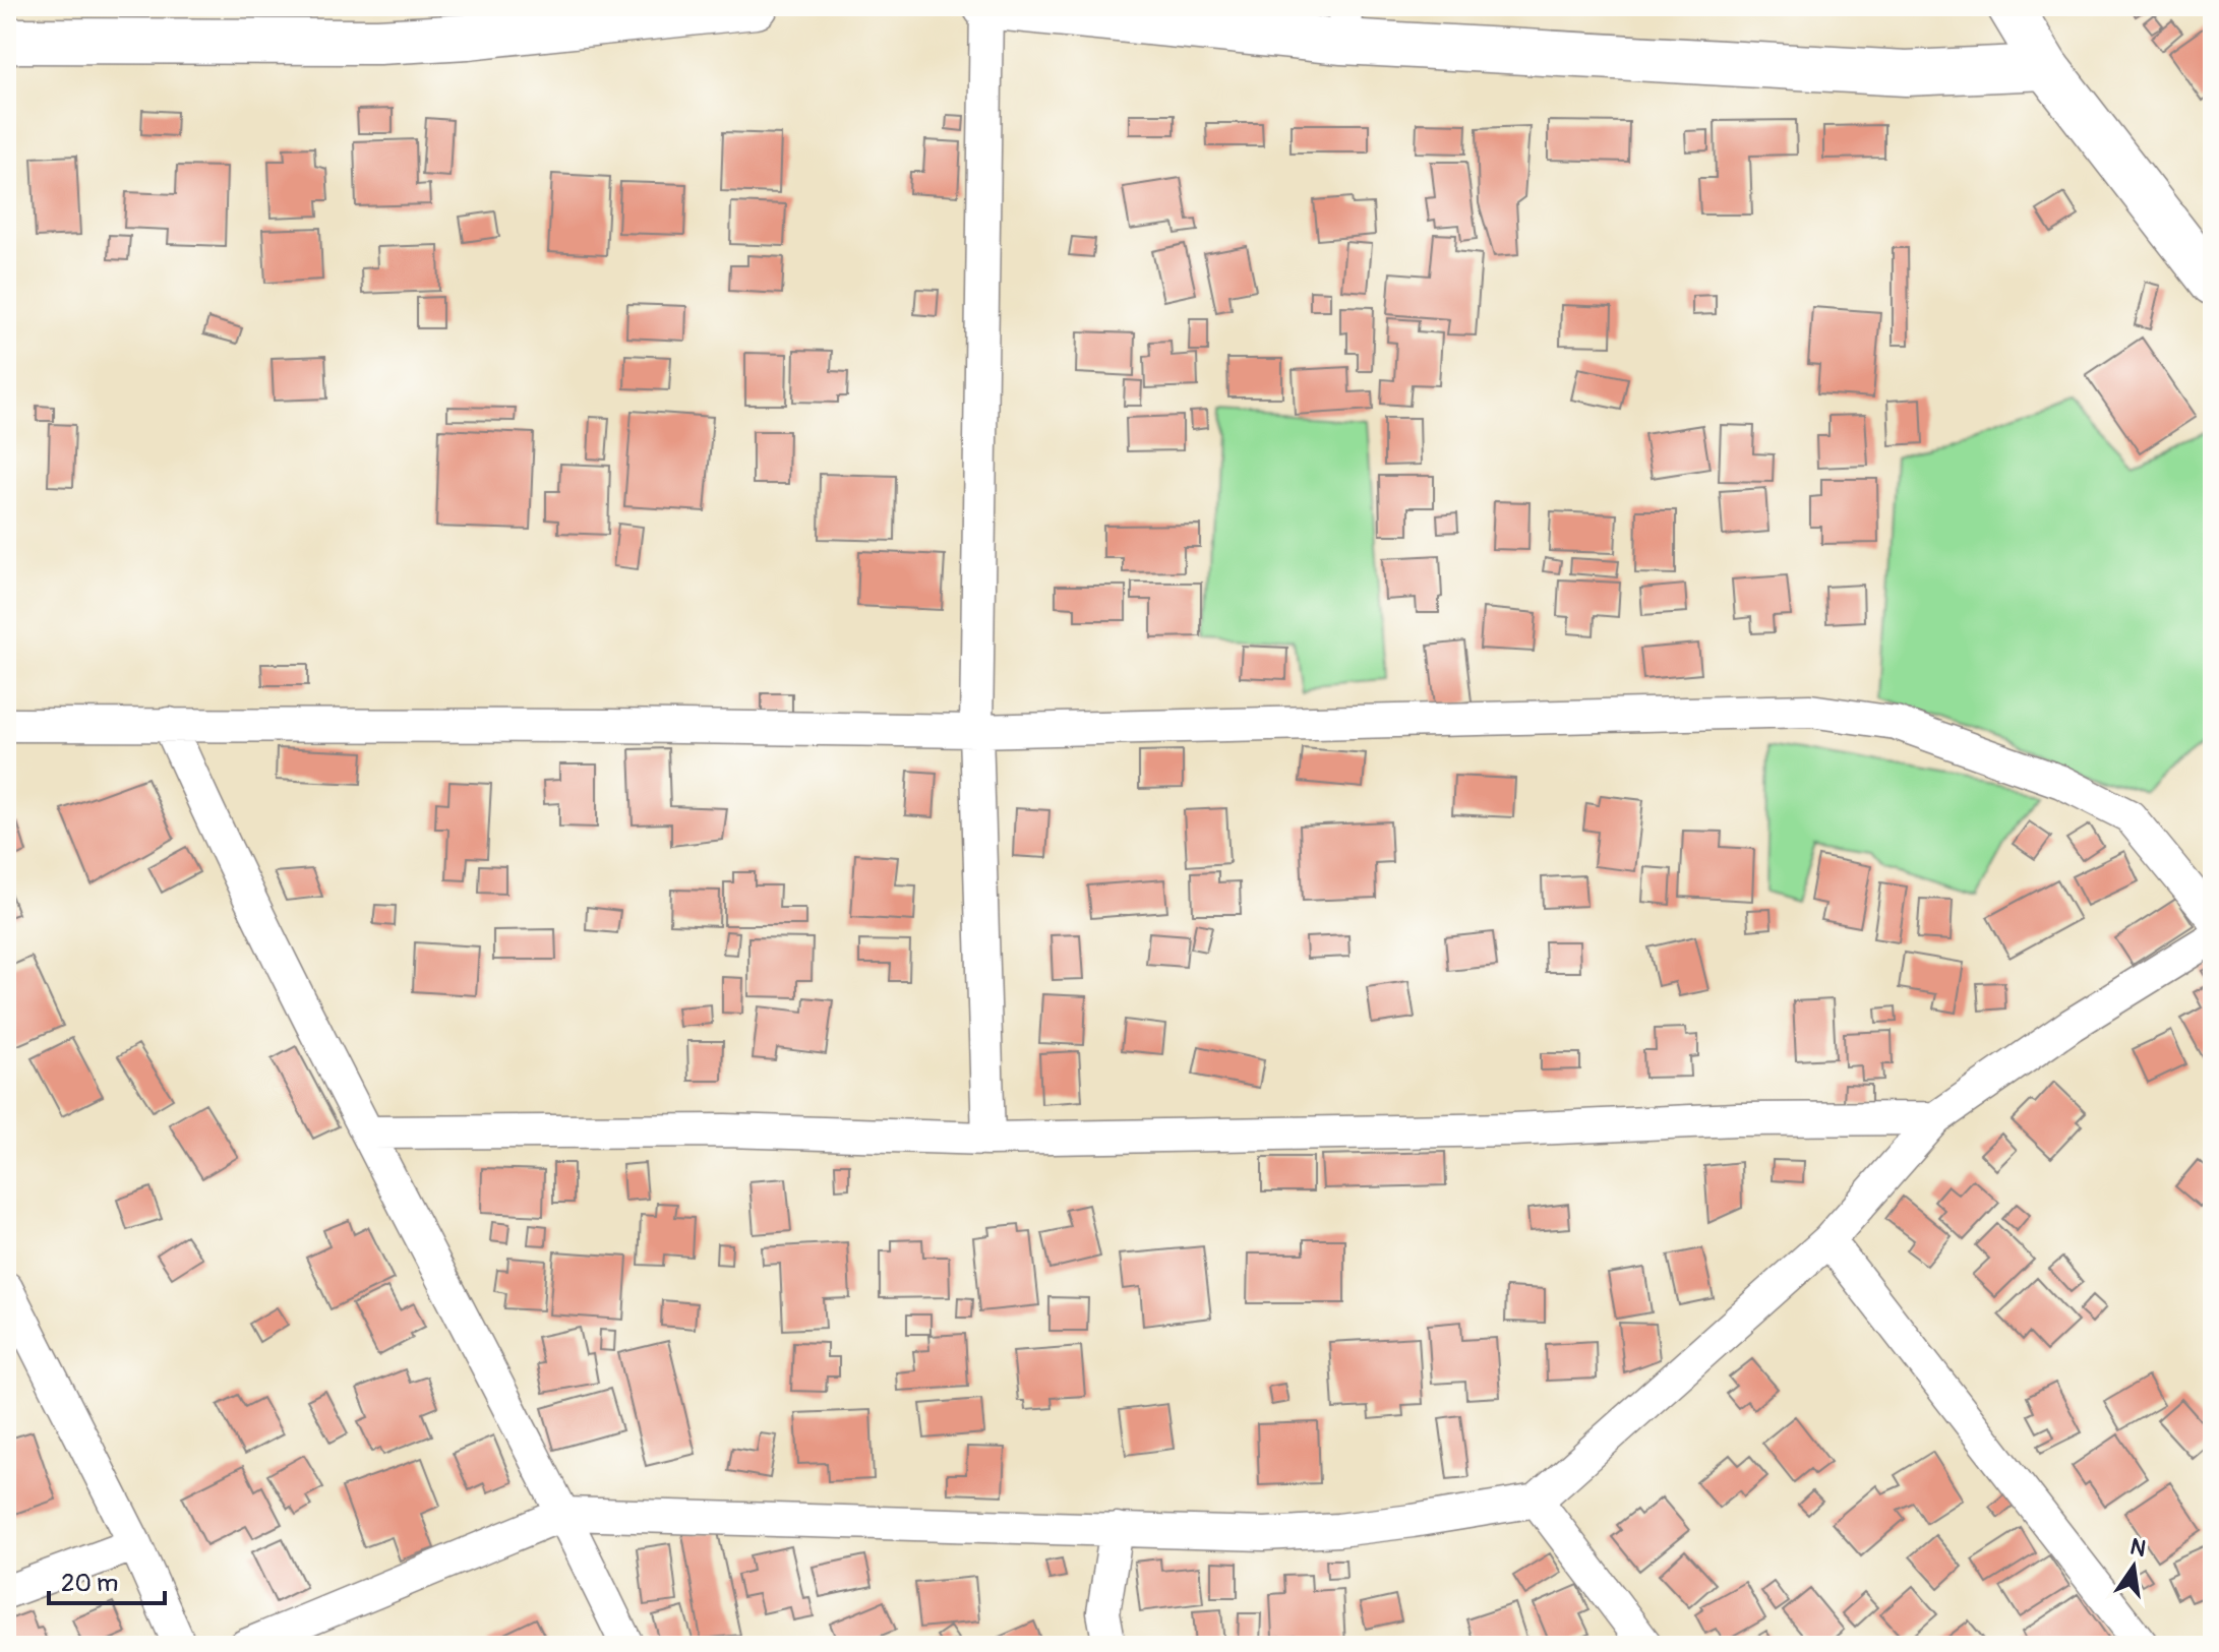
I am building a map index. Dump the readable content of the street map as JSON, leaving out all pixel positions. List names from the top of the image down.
{
  "scale_bar": "20 m",
  "north": "top"
}
